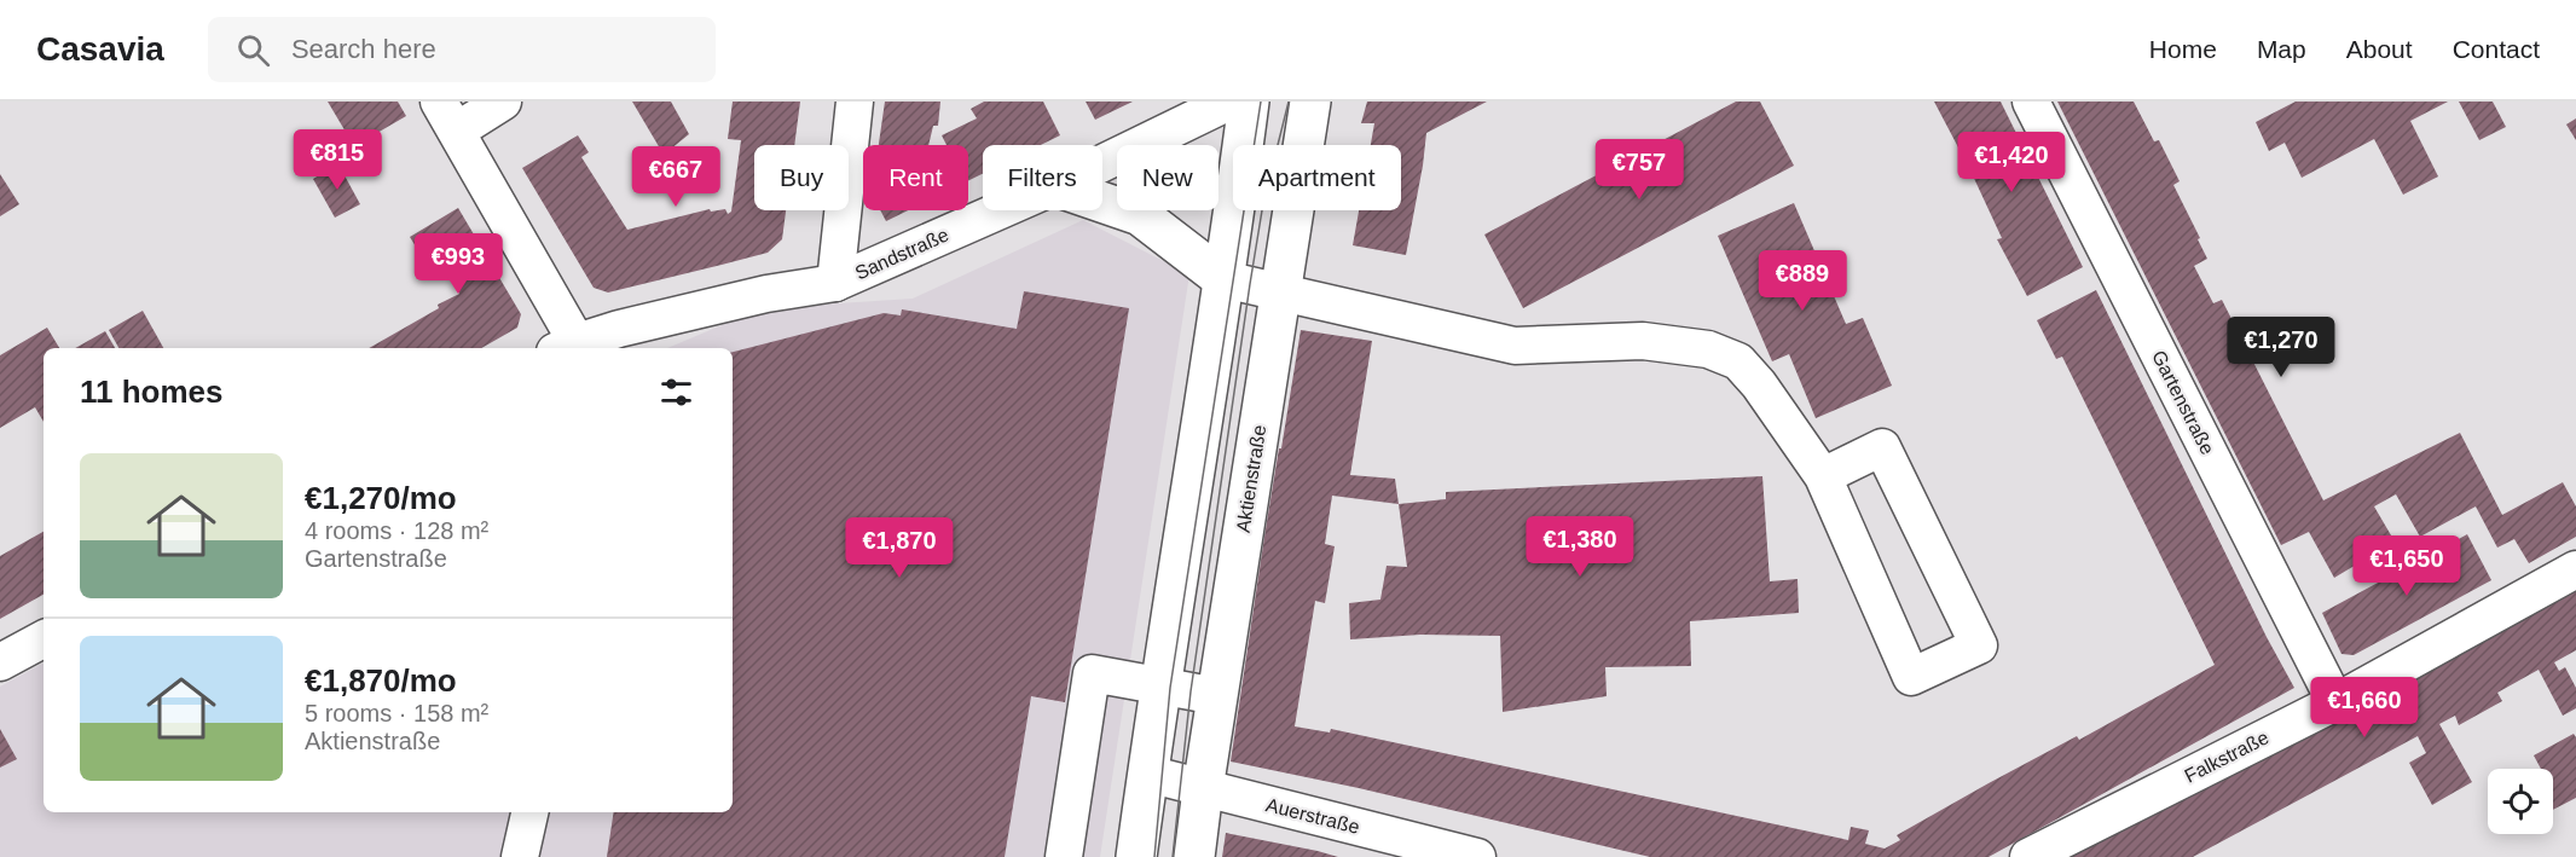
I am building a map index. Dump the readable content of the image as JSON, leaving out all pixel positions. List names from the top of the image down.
{
  "streets": {
    "main road": ["Aktienstraße"],
    "street": [
      "Sandstraße",
      "Gartenstraße",
      "Falkstraße",
      "Auerstraße"
    ]
  },
  "crossings": [
    ["Gartenstraße", "Falkstraße"],
    ["Aktienstraße", "Auerstraße"]
  ],
  "page": {
    "header": "Casavia",
    "search": "Search here",
    "nav": [
      "Home",
      "Map",
      "About",
      "Contact"
    ],
    "price": [
      "€815",
      "€1,420",
      "€757",
      "€667",
      "€993",
      "€889",
      "€1,270",
      "€1,380",
      "€1,870",
      "€1,650",
      "€1,660"
    ],
    "chip": [
      "Buy",
      "Rent",
      "Filters",
      "New",
      "Apartment"
    ],
    "heading": "11 homes",
    "list": [
      {
        "name": "€1,270/mo",
        "note": "4 rooms · 128 m² · Gartenstraße"
      },
      {
        "name": "€1,870/mo",
        "note": "5 rooms · 158 m² · Aktienstraße"
      }
    ]
  }
}
